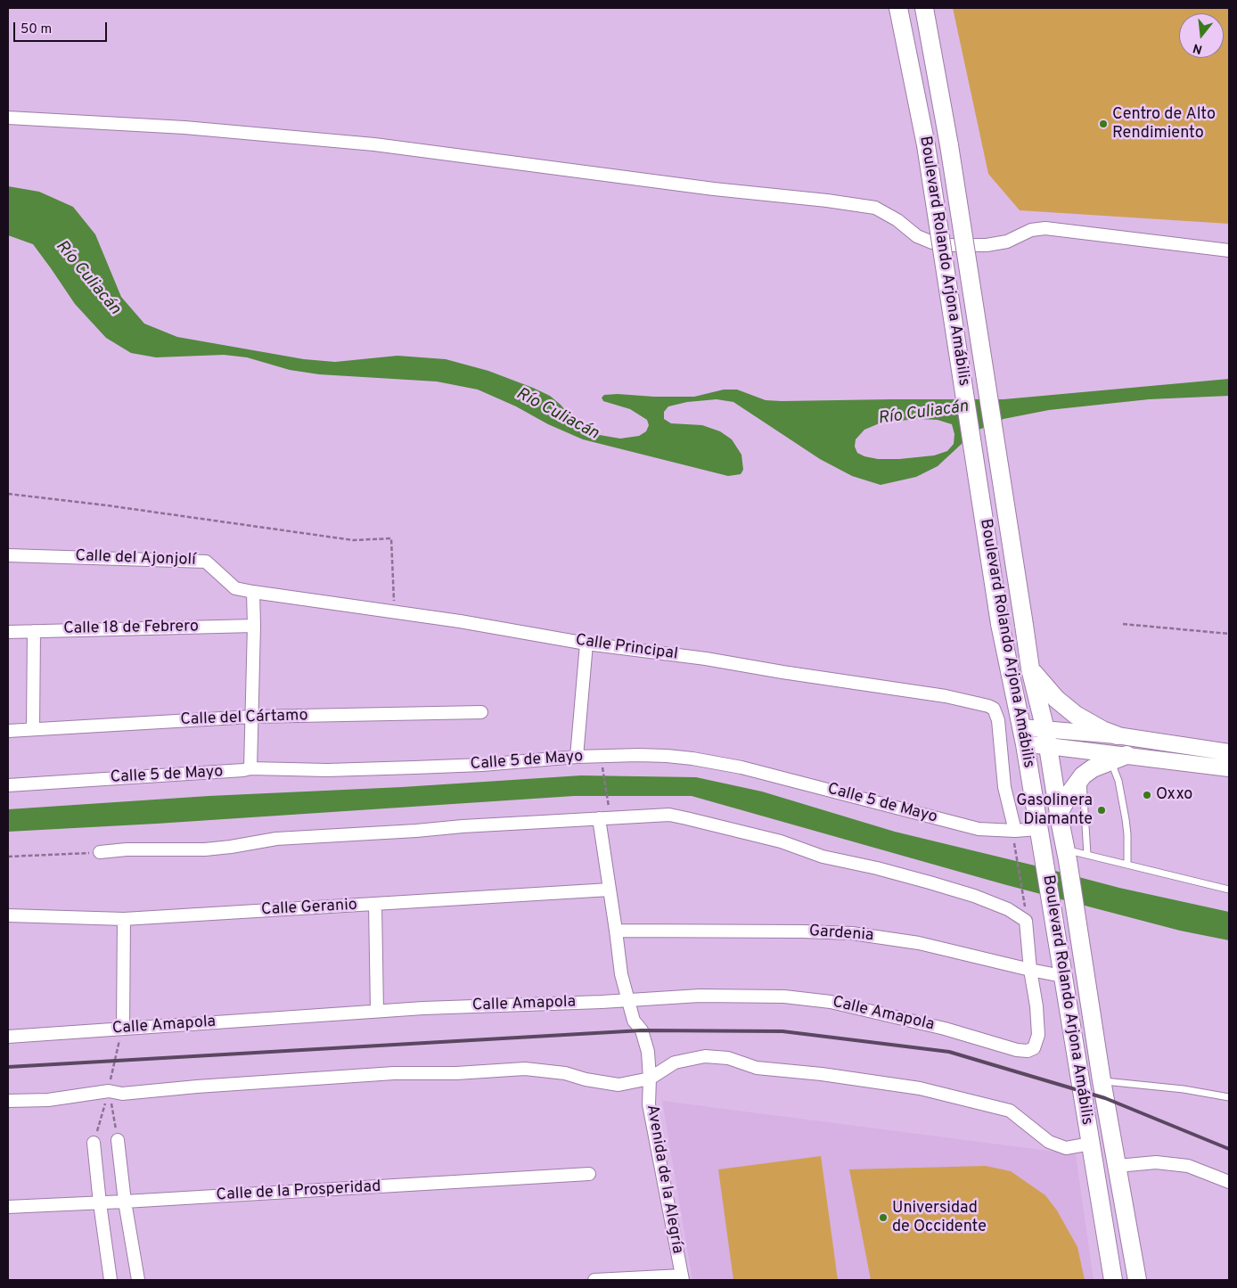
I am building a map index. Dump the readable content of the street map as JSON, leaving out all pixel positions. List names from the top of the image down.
{
  "streets": {
    "main road": ["Boulevard Rolando Arjona Amábilis"],
    "street": [
      "Calle del Ajonjolí",
      "Calle 18 de Febrero",
      "Calle Principal",
      "Calle del Cártamo",
      "Calle 5 de Mayo",
      "Calle Geranio",
      "Gardenia",
      "Calle Amapola",
      "Avenida de la Alegría",
      "Calle de la Prosperidad"
    ]
  },
  "crossings": [
    ["Boulevard Rolando Arjona Amábilis", "Calle 5 de Mayo"],
    ["Boulevard Rolando Arjona Amábilis", "Gardenia"],
    ["Calle del Ajonjolí", "Calle Principal"],
    ["Calle Principal", "Calle 5 de Mayo"],
    ["Calle Geranio", "Avenida de la Alegría"],
    ["Gardenia", "Calle Amapola"],
    ["Gardenia", "Avenida de la Alegría"],
    ["Calle Amapola", "Avenida de la Alegría"]
  ],
  "water": ["Río Culiacán"],
  "places": [
    "Centro de Alto Rendimiento",
    "Oxxo",
    "Gasolinera Diamante",
    "Universidad de Occidente"
  ],
  "scale_bar": "50 m",
  "north": "bottom"
}
